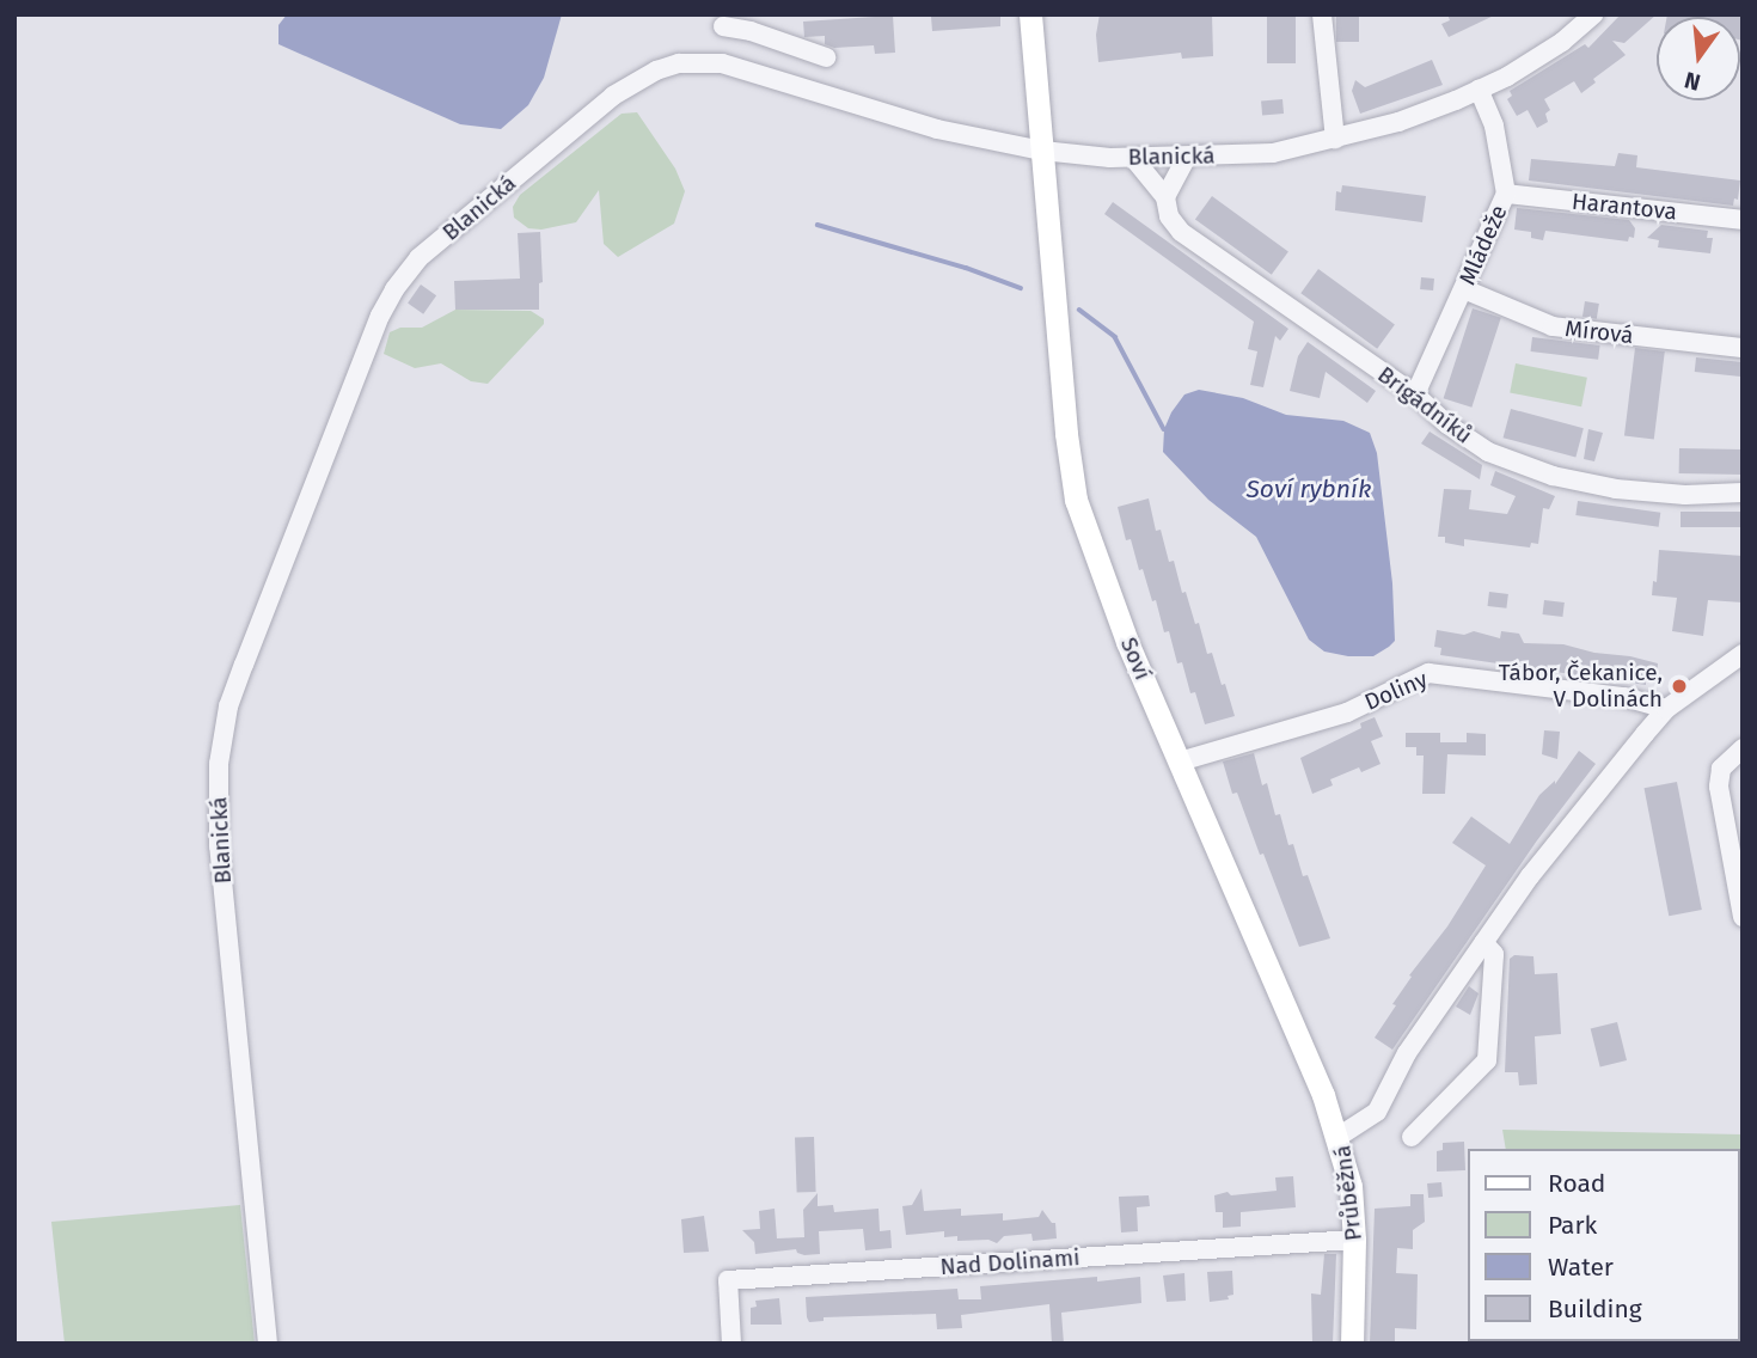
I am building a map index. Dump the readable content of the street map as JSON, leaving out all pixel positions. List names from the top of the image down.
{
  "streets": {
    "main road": ["Soví", "Průběžná"],
    "street": [
      "Blanická",
      "Harantova",
      "Mládeže",
      "Mírová",
      "Brigádníků",
      "Doliny",
      "Nad Dolinami"
    ]
  },
  "crossings": [
    ["Blanická", "Mládeže"],
    ["Blanická", "Brigádníků"],
    ["Blanická", "Soví"],
    ["Harantova", "Mládeže"],
    ["Mládeže", "Mírová"],
    ["Mládeže", "Brigádníků"],
    ["Soví", "Doliny"],
    ["Soví", "Průběžná"],
    ["Doliny", "Průběžná"],
    ["Průběžná", "Nad Dolinami"]
  ],
  "water": ["Soví rybník"],
  "places": ["Tábor, Čekanice, V Dolinách"],
  "legend": [
    "Road",
    "Park",
    "Water",
    "Building"
  ],
  "north": "bottom"
}
